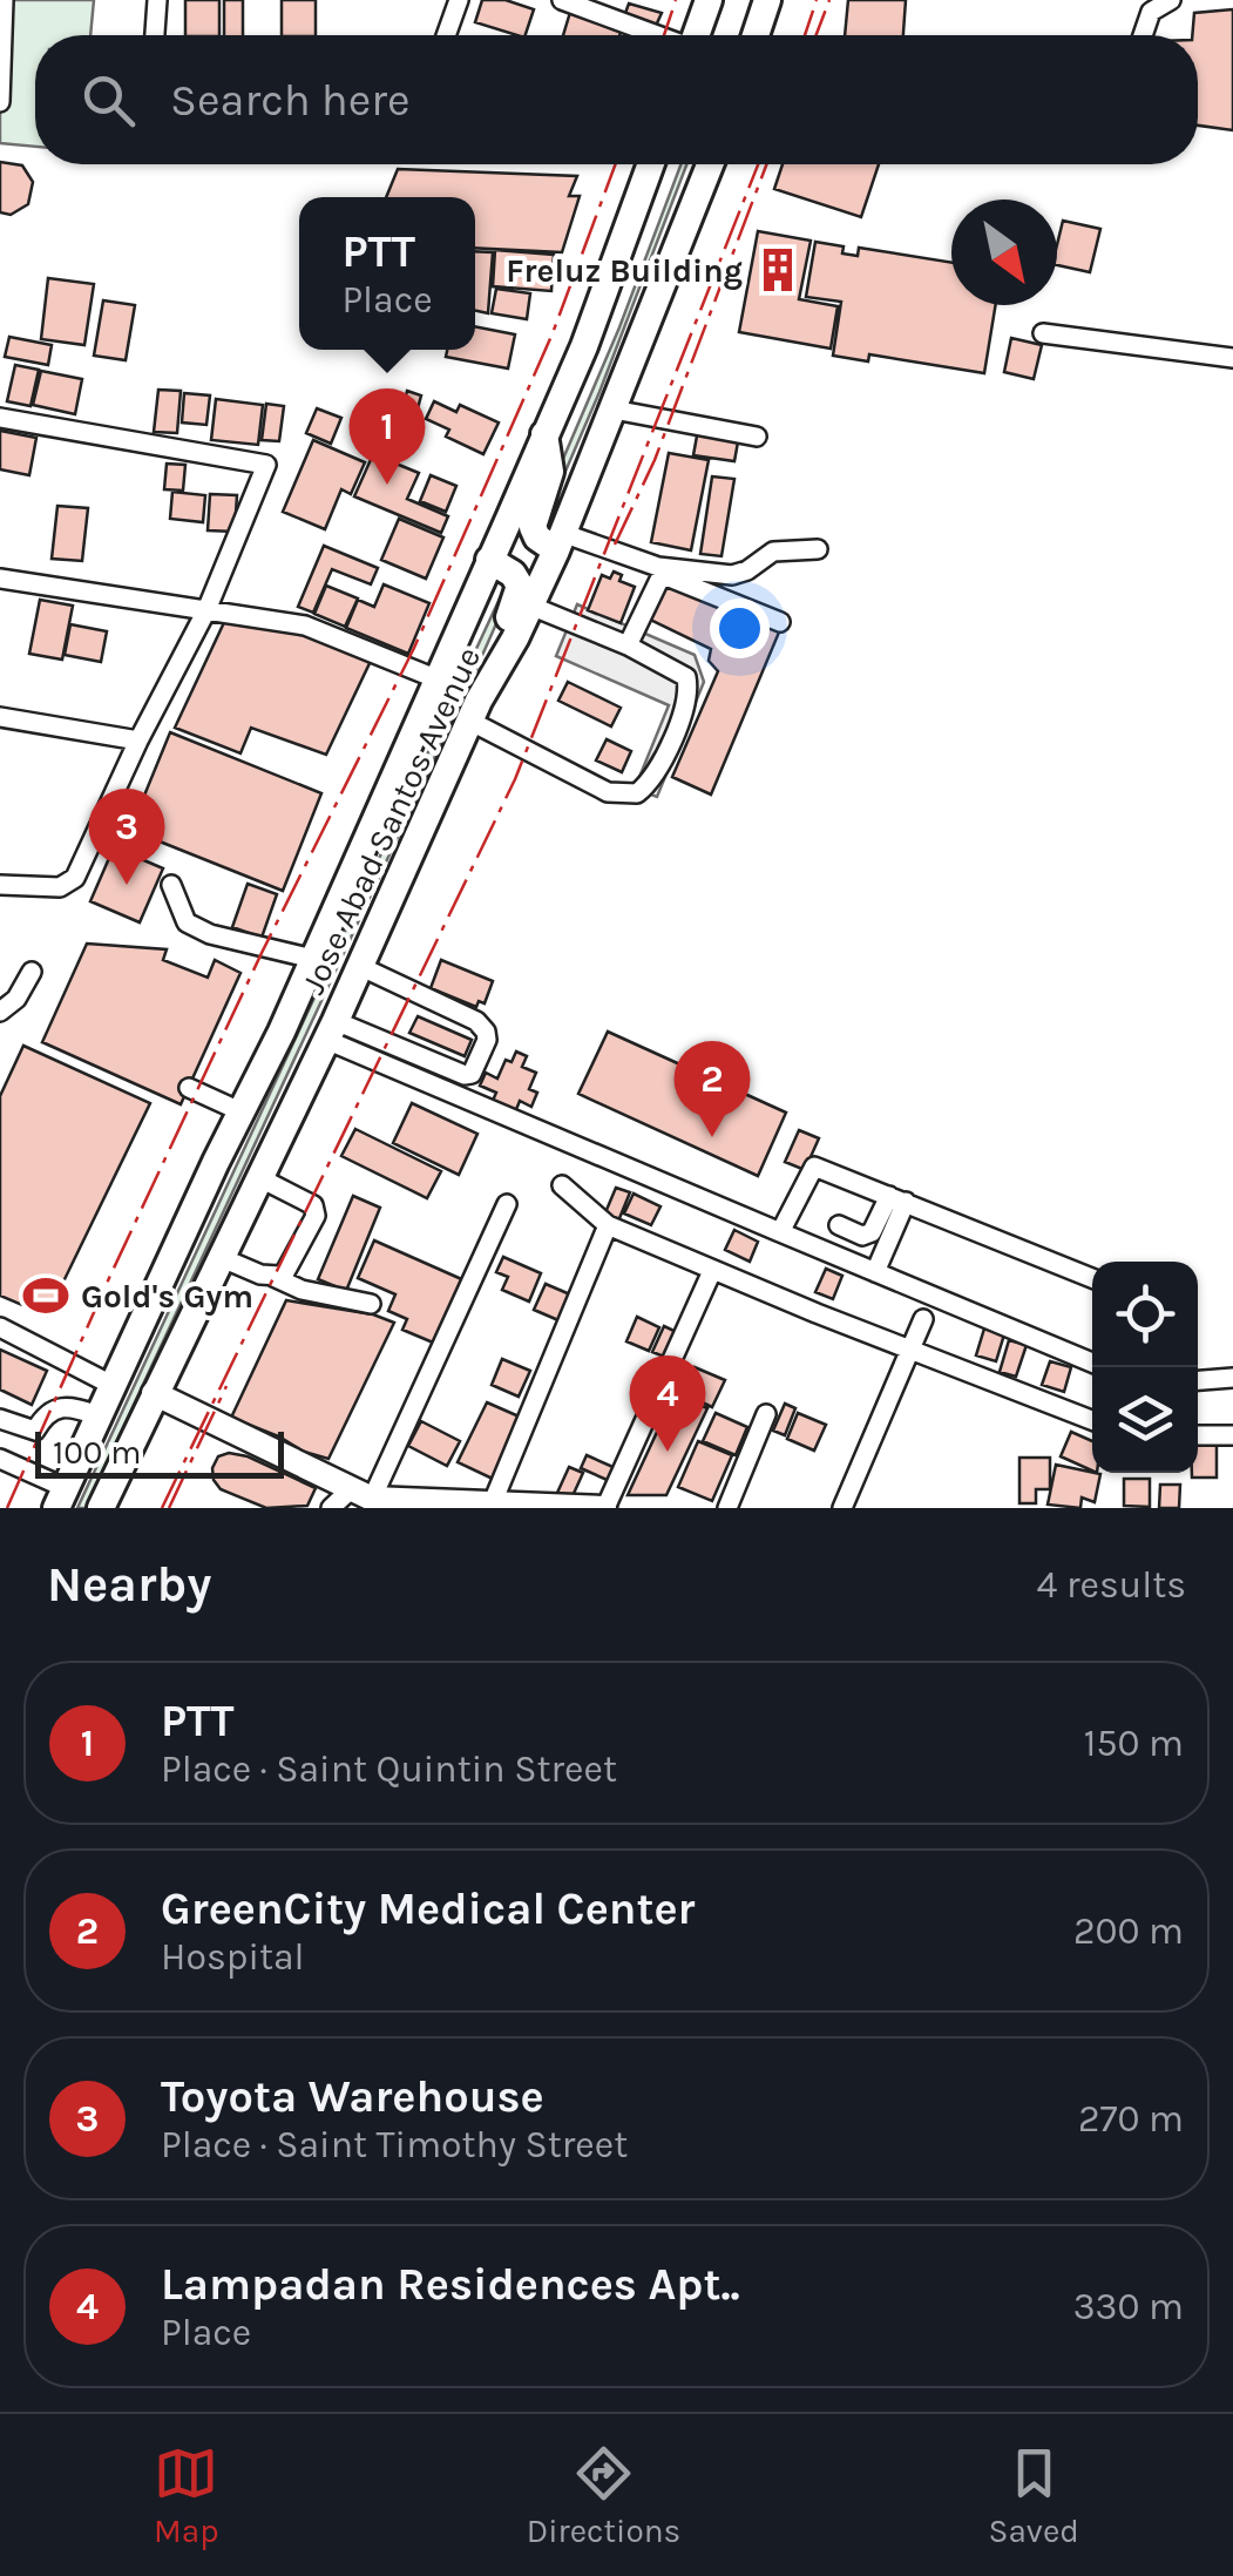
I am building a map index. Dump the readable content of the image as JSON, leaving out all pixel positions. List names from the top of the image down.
{
  "streets": {
    "highway": ["Jose Abad Santos Avenue"]
  },
  "places": {
    "building": ["Freluz Building"],
    "sports": ["Gold's Gym"]
  },
  "scale_bar": "100 m",
  "north": "bottom right",
  "page": {
    "search": "Search here",
    "popup": ["PTT", "Place"],
    "pins": [
      "1",
      "3",
      "2",
      "4"
    ],
    "scale": "100 m",
    "heading": ["Nearby", "4 results"],
    "list": [
      {
        "mark": "1",
        "name": "PTT",
        "note": "Place · Saint Quintin Street",
        "value": "150 m"
      },
      {
        "mark": "2",
        "name": "GreenCity Medical Center",
        "note": "Hospital",
        "value": "200 m"
      },
      {
        "mark": "3",
        "name": "Toyota Warehouse",
        "note": "Place · Saint Timothy Street",
        "value": "270 m"
      },
      {
        "mark": "4",
        "name": "Lampadan Residences Apt..",
        "note": "Place",
        "value": "330 m"
      }
    ],
    "nav": ["Map", "Directions", "Saved"]
  }
}
